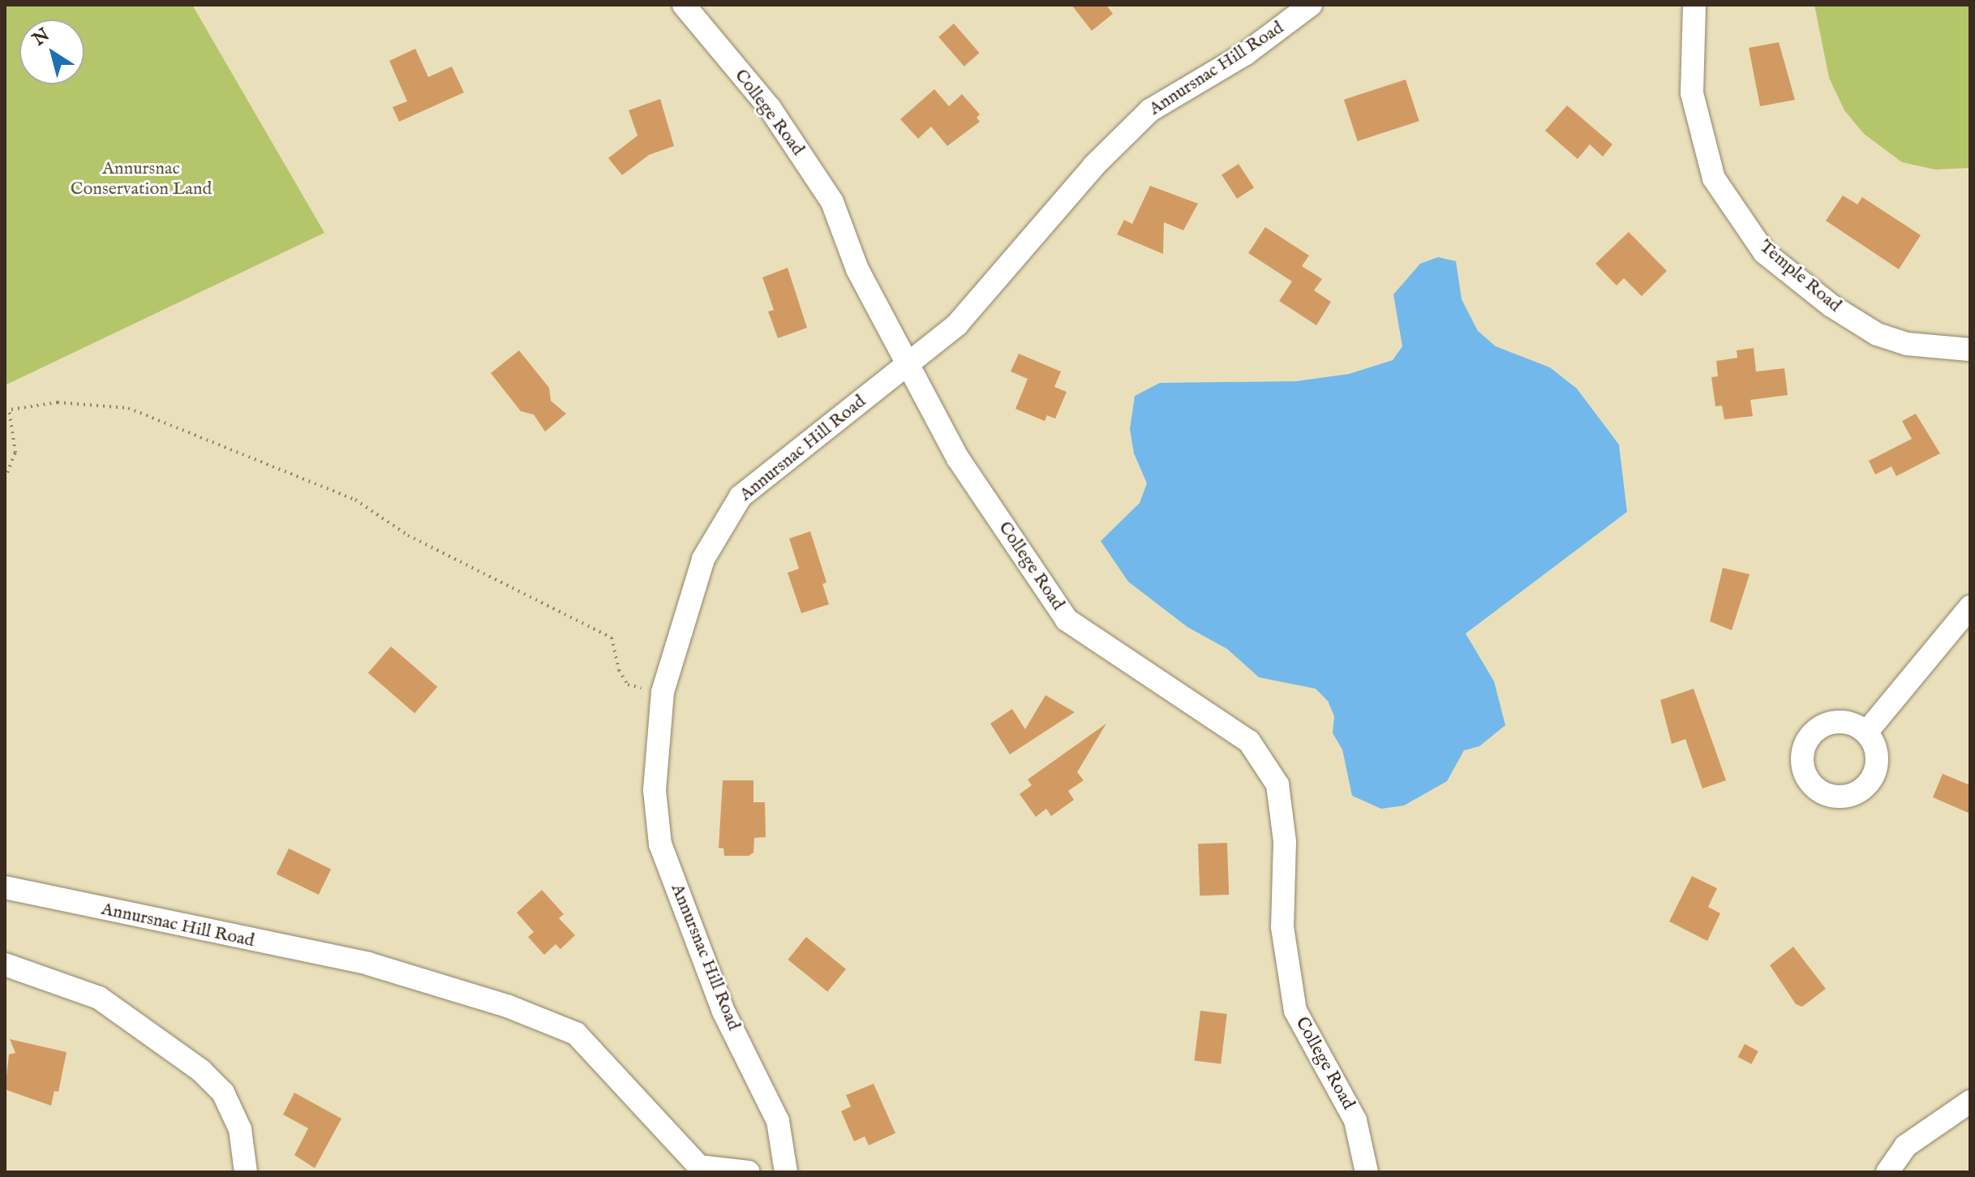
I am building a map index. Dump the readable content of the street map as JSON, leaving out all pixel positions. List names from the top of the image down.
{
  "streets": {
    "street": ["Annursnac Hill Road", "College Road", "Temple Road"]
  },
  "crossings": [
    ["Annursnac Hill Road", "College Road"]
  ],
  "parks": ["Annursnac Conservation Land"],
  "north": "top left"
}
